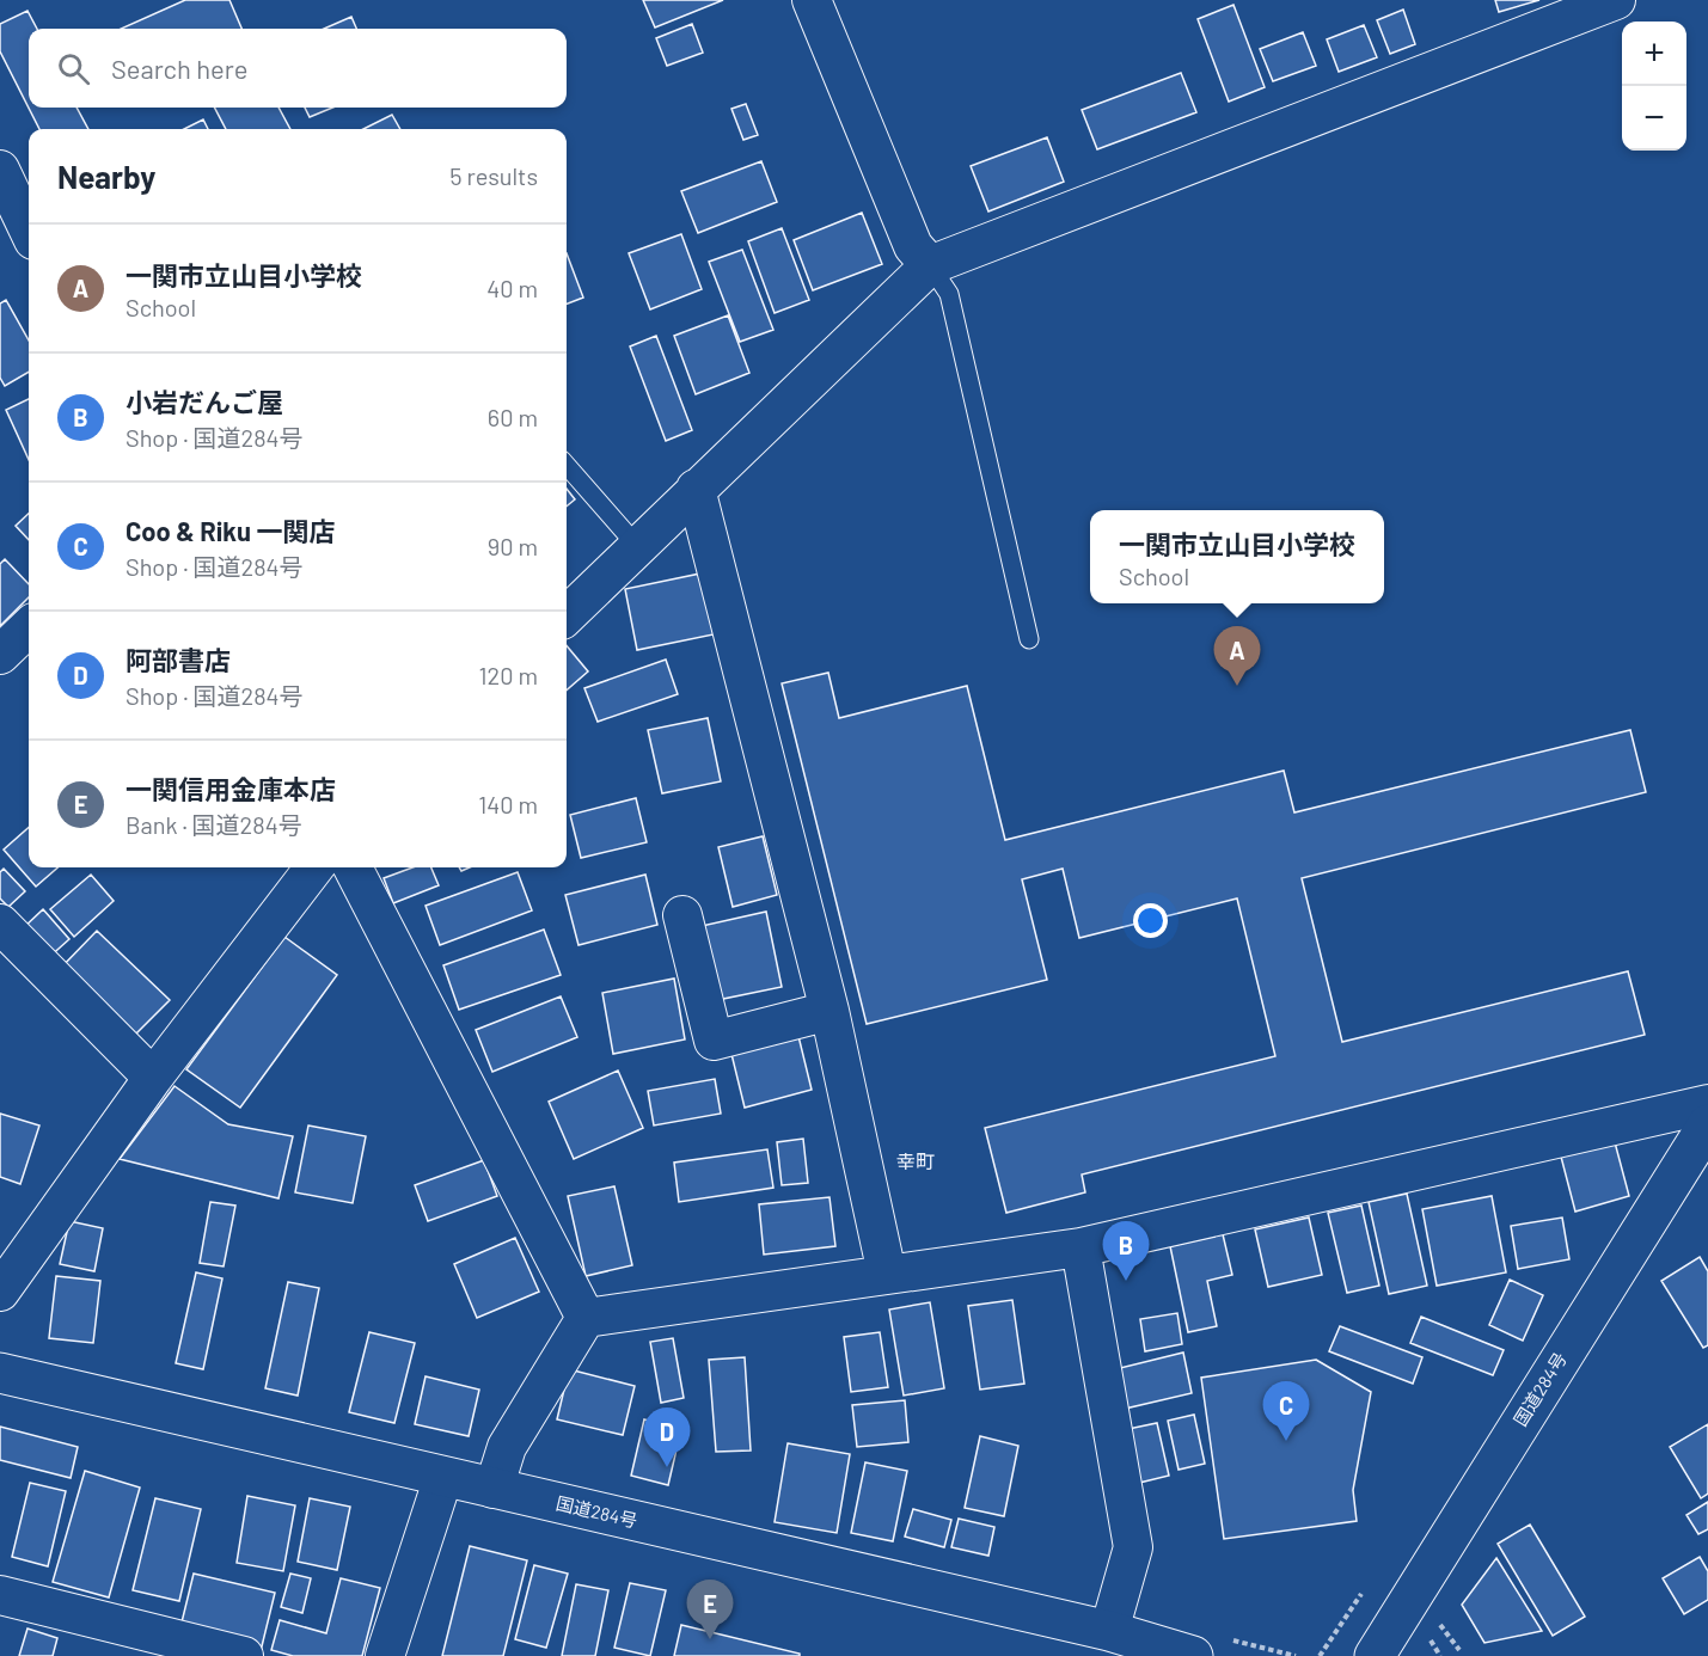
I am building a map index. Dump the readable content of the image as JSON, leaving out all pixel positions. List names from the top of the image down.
{
  "streets": {
    "highway": ["国道284号"]
  },
  "districts": ["幸町"],
  "page": {
    "map_buttons": ["+", "−"],
    "search": "Search here",
    "heading": ["Nearby", "5 results"],
    "list": [
      {
        "mark": "A",
        "name": "一関市立山目小学校",
        "note": "School",
        "value": "40 m"
      },
      {
        "mark": "B",
        "name": "小岩だんご屋",
        "note": "Shop · 国道284号",
        "value": "60 m"
      },
      {
        "mark": "C",
        "name": "Coo & Riku 一関店",
        "note": "Shop · 国道284号",
        "value": "90 m"
      },
      {
        "mark": "D",
        "name": "阿部書店",
        "note": "Shop · 国道284号",
        "value": "120 m"
      },
      {
        "mark": "E",
        "name": "一関信用金庫本店",
        "note": "Bank · 国道284号",
        "value": "140 m"
      }
    ],
    "popup": ["一関市立山目小学校", "School"],
    "pins": [
      "A",
      "B",
      "C",
      "D",
      "E"
    ]
  }
}
